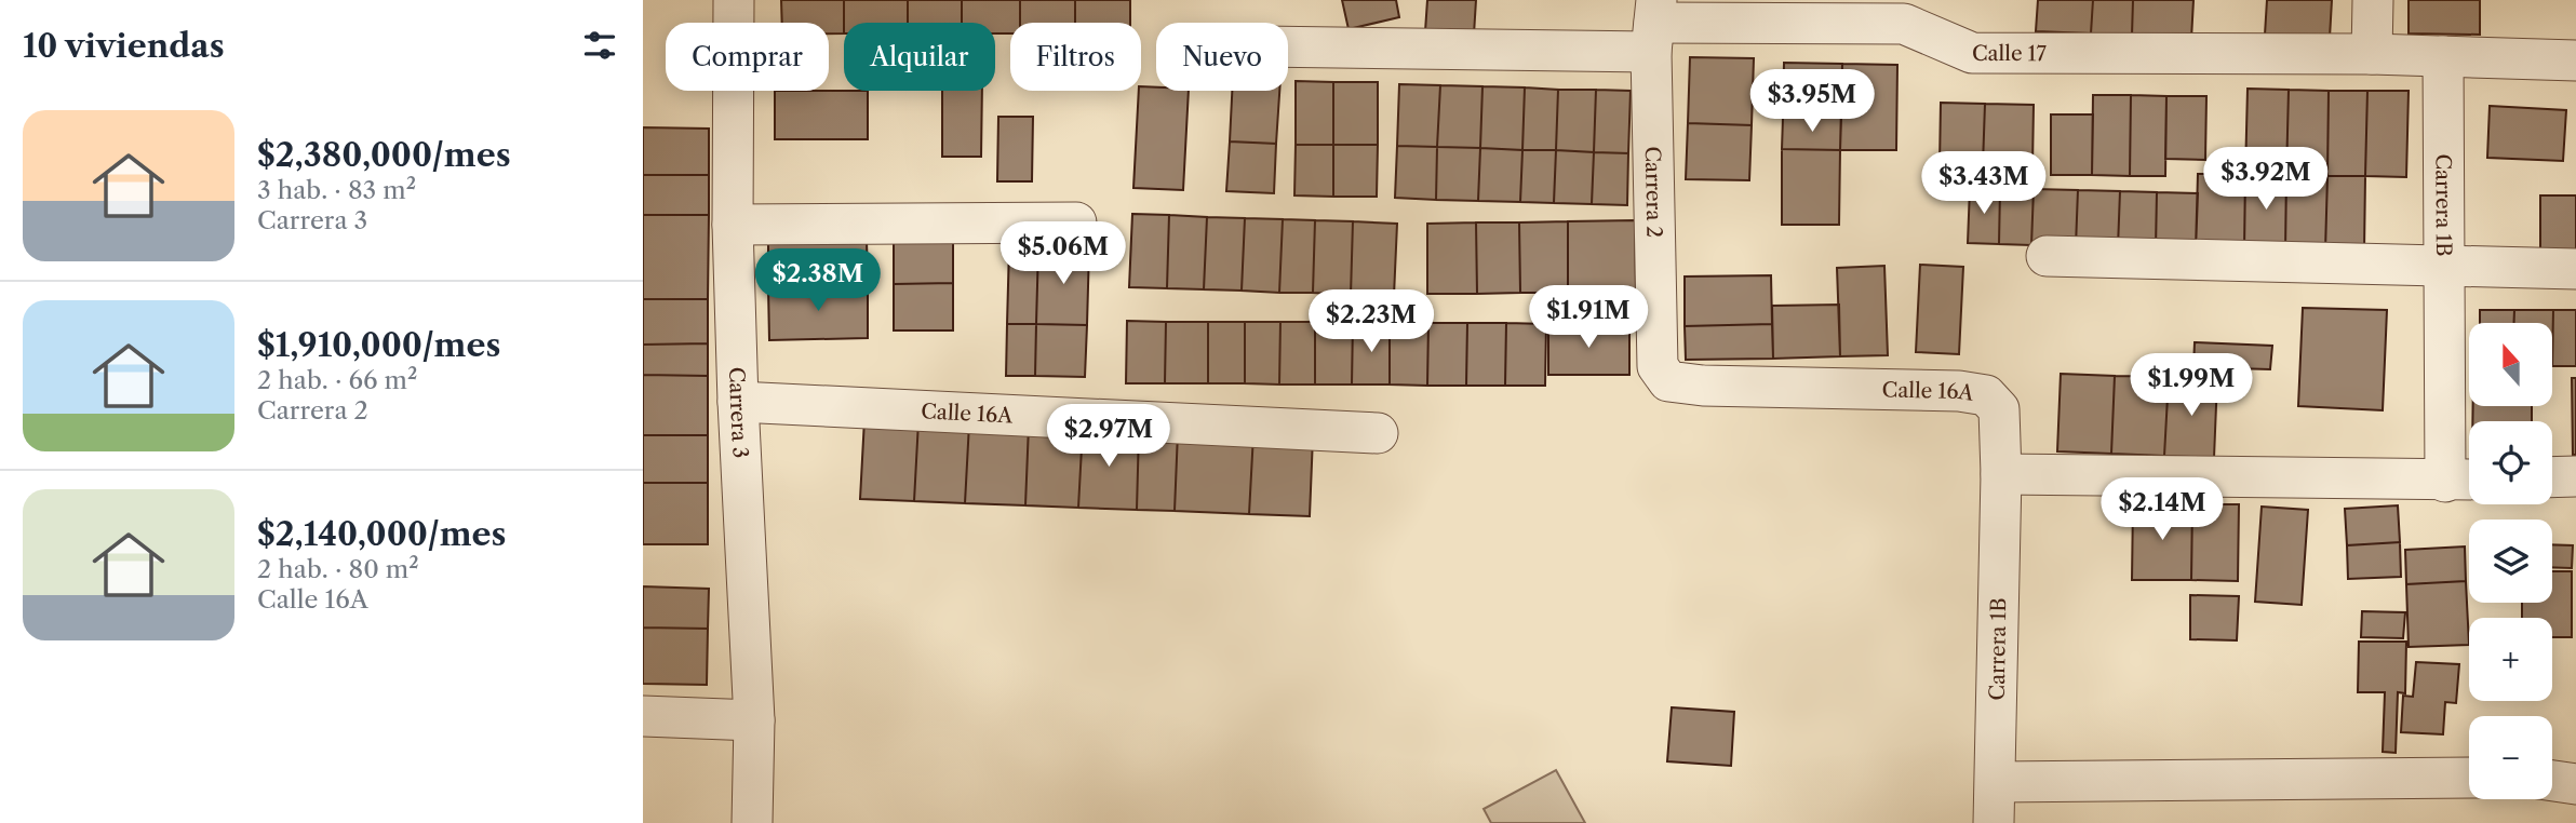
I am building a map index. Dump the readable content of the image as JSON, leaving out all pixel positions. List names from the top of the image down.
{
  "streets": {
    "street": [
      "Calle 17",
      "Carrera 2",
      "Carrera 1B",
      "Calle 16A",
      "Carrera 3"
    ]
  },
  "crossings": [
    ["Calle 17", "Carrera 2"],
    ["Carrera 2", "Calle 16A"],
    ["Carrera 1B", "Calle 16A"],
    ["Calle 16A", "Carrera 3"]
  ],
  "north": "top",
  "page": {
    "heading": "10 viviendas",
    "chip": [
      "Comprar",
      "Alquilar",
      "Filtros",
      "Nuevo"
    ],
    "price": [
      "$3.95M",
      "$3.92M",
      "$3.43M",
      "$5.06M",
      "$2.38M",
      "$1.91M",
      "$2.23M",
      "$1.99M",
      "$2.97M",
      "$2.14M"
    ],
    "list": [
      {
        "name": "$2,380,000/mes",
        "note": "3 hab. · 83 m² · Carrera 3"
      },
      {
        "name": "$1,910,000/mes",
        "note": "2 hab. · 66 m² · Carrera 2"
      },
      {
        "name": "$2,140,000/mes",
        "note": "2 hab. · 80 m² · Calle 16A"
      }
    ],
    "map_buttons": ["+", "−"]
  }
}
